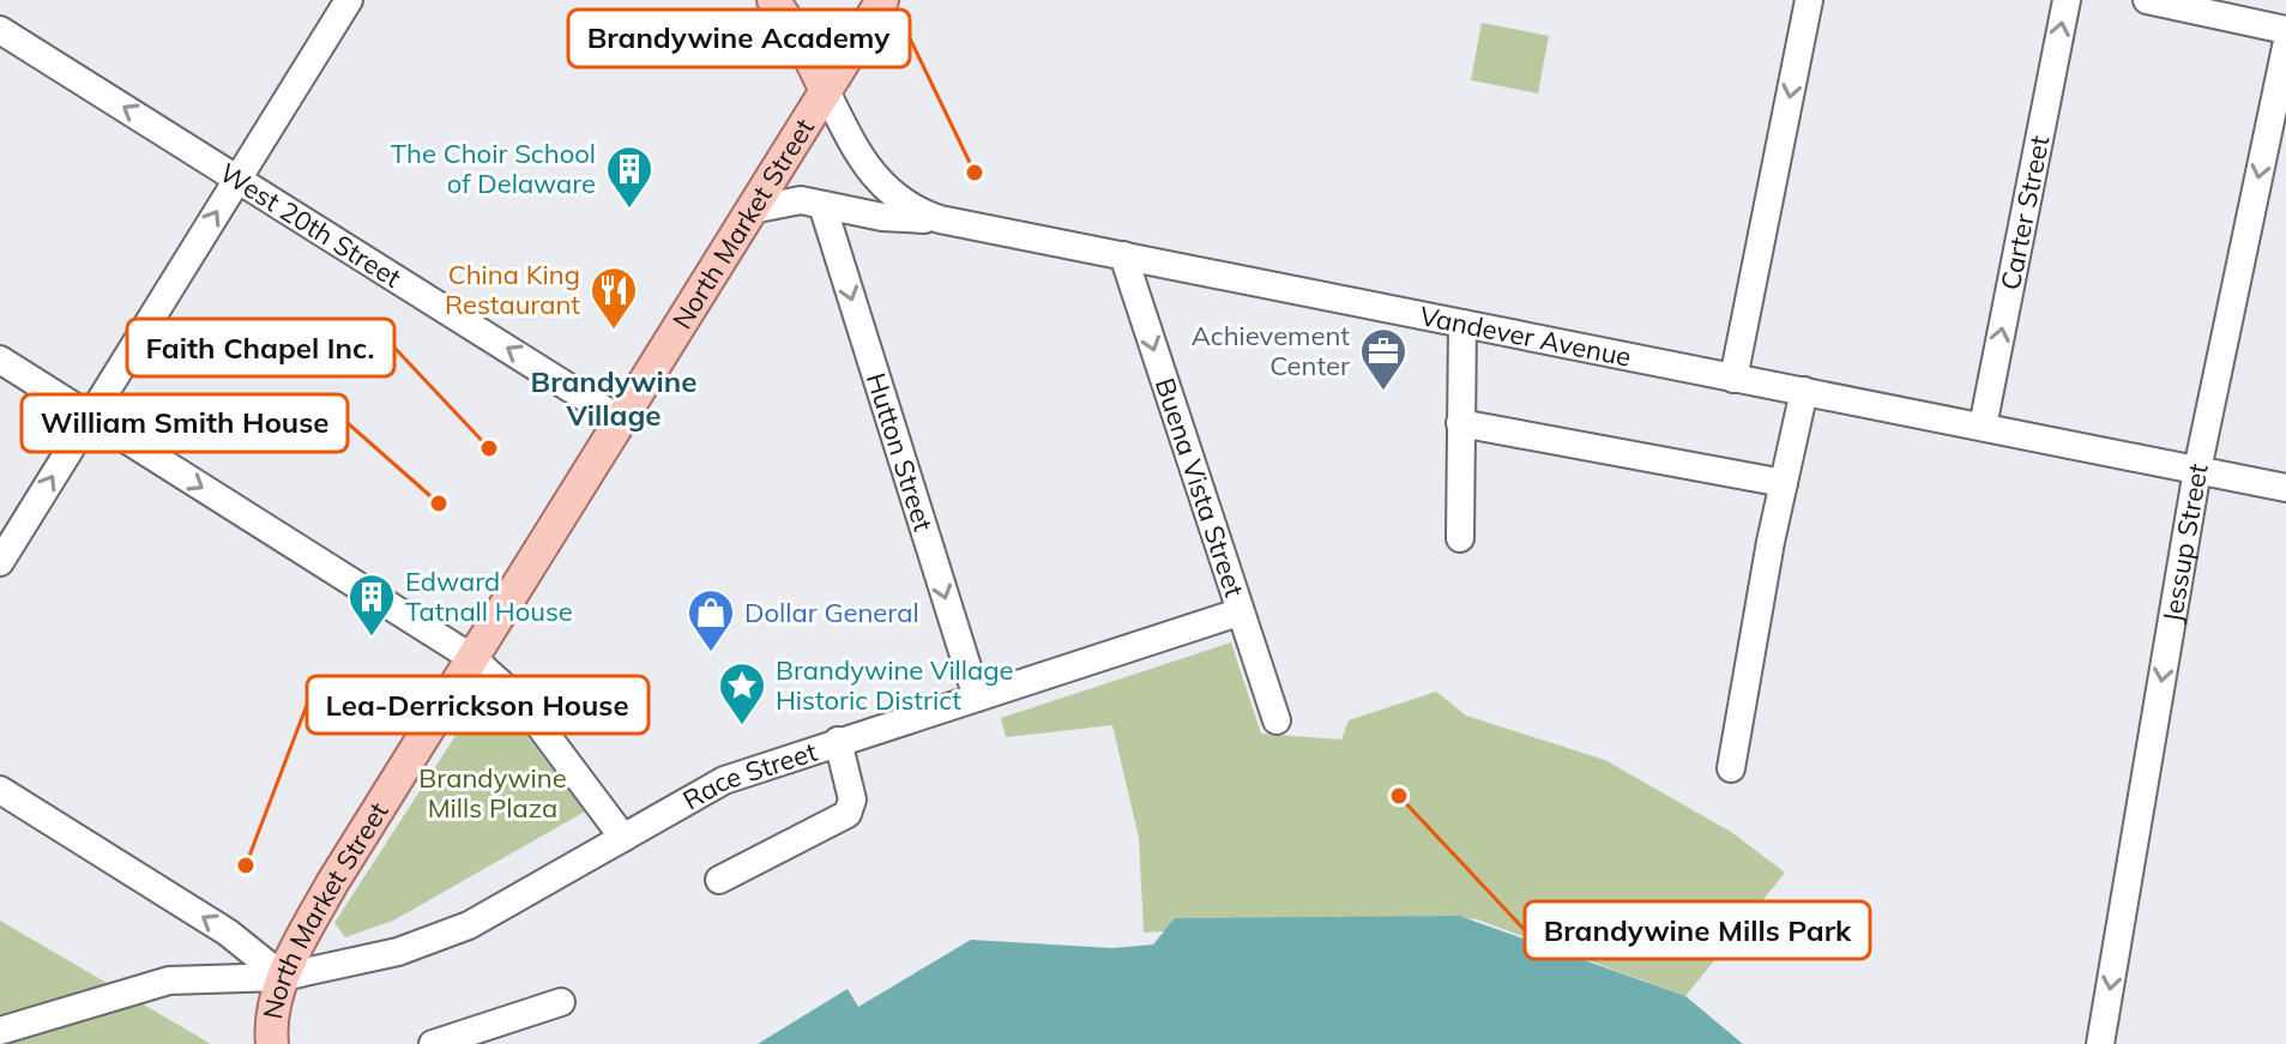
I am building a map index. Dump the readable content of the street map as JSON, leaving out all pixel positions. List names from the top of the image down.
{
  "streets": {
    "main road": ["North Market Street"],
    "street": [
      "Carter Street",
      "West 20th Street",
      "Vandever Avenue",
      "Hutton Street",
      "Buena Vista Street",
      "Jessup Street",
      "Race Street"
    ]
  },
  "crossings": [
    ["Carter Street", "Vandever Avenue"],
    ["West 20th Street", "North Market Street"],
    ["North Market Street", "Vandever Avenue"],
    ["North Market Street", "Race Street"],
    ["Vandever Avenue", "Buena Vista Street"],
    ["Vandever Avenue", "Jessup Street"],
    ["Hutton Street", "Race Street"],
    ["Buena Vista Street", "Race Street"]
  ],
  "one_way": [
    "Carter Street",
    "West 20th Street",
    "Hutton Street",
    "Buena Vista Street",
    "Jessup Street"
  ],
  "districts": ["Brandywine Village"],
  "parks": ["Brandywine Mills Plaza"],
  "places": {
    "other": [
      "Brandywine Academy",
      "Faith Chapel Inc.",
      "William Smith House",
      "Brandywine Mills Park",
      "Lea-Derrickson House"
    ],
    "building": ["The Choir School of Delaware", "Edward Tatnall House"],
    "restaurant": ["China King Restaurant"],
    "office": ["Achievement Center"],
    "shop": ["Dollar General"],
    "place": ["Brandywine Village Historic District"]
  }
}
